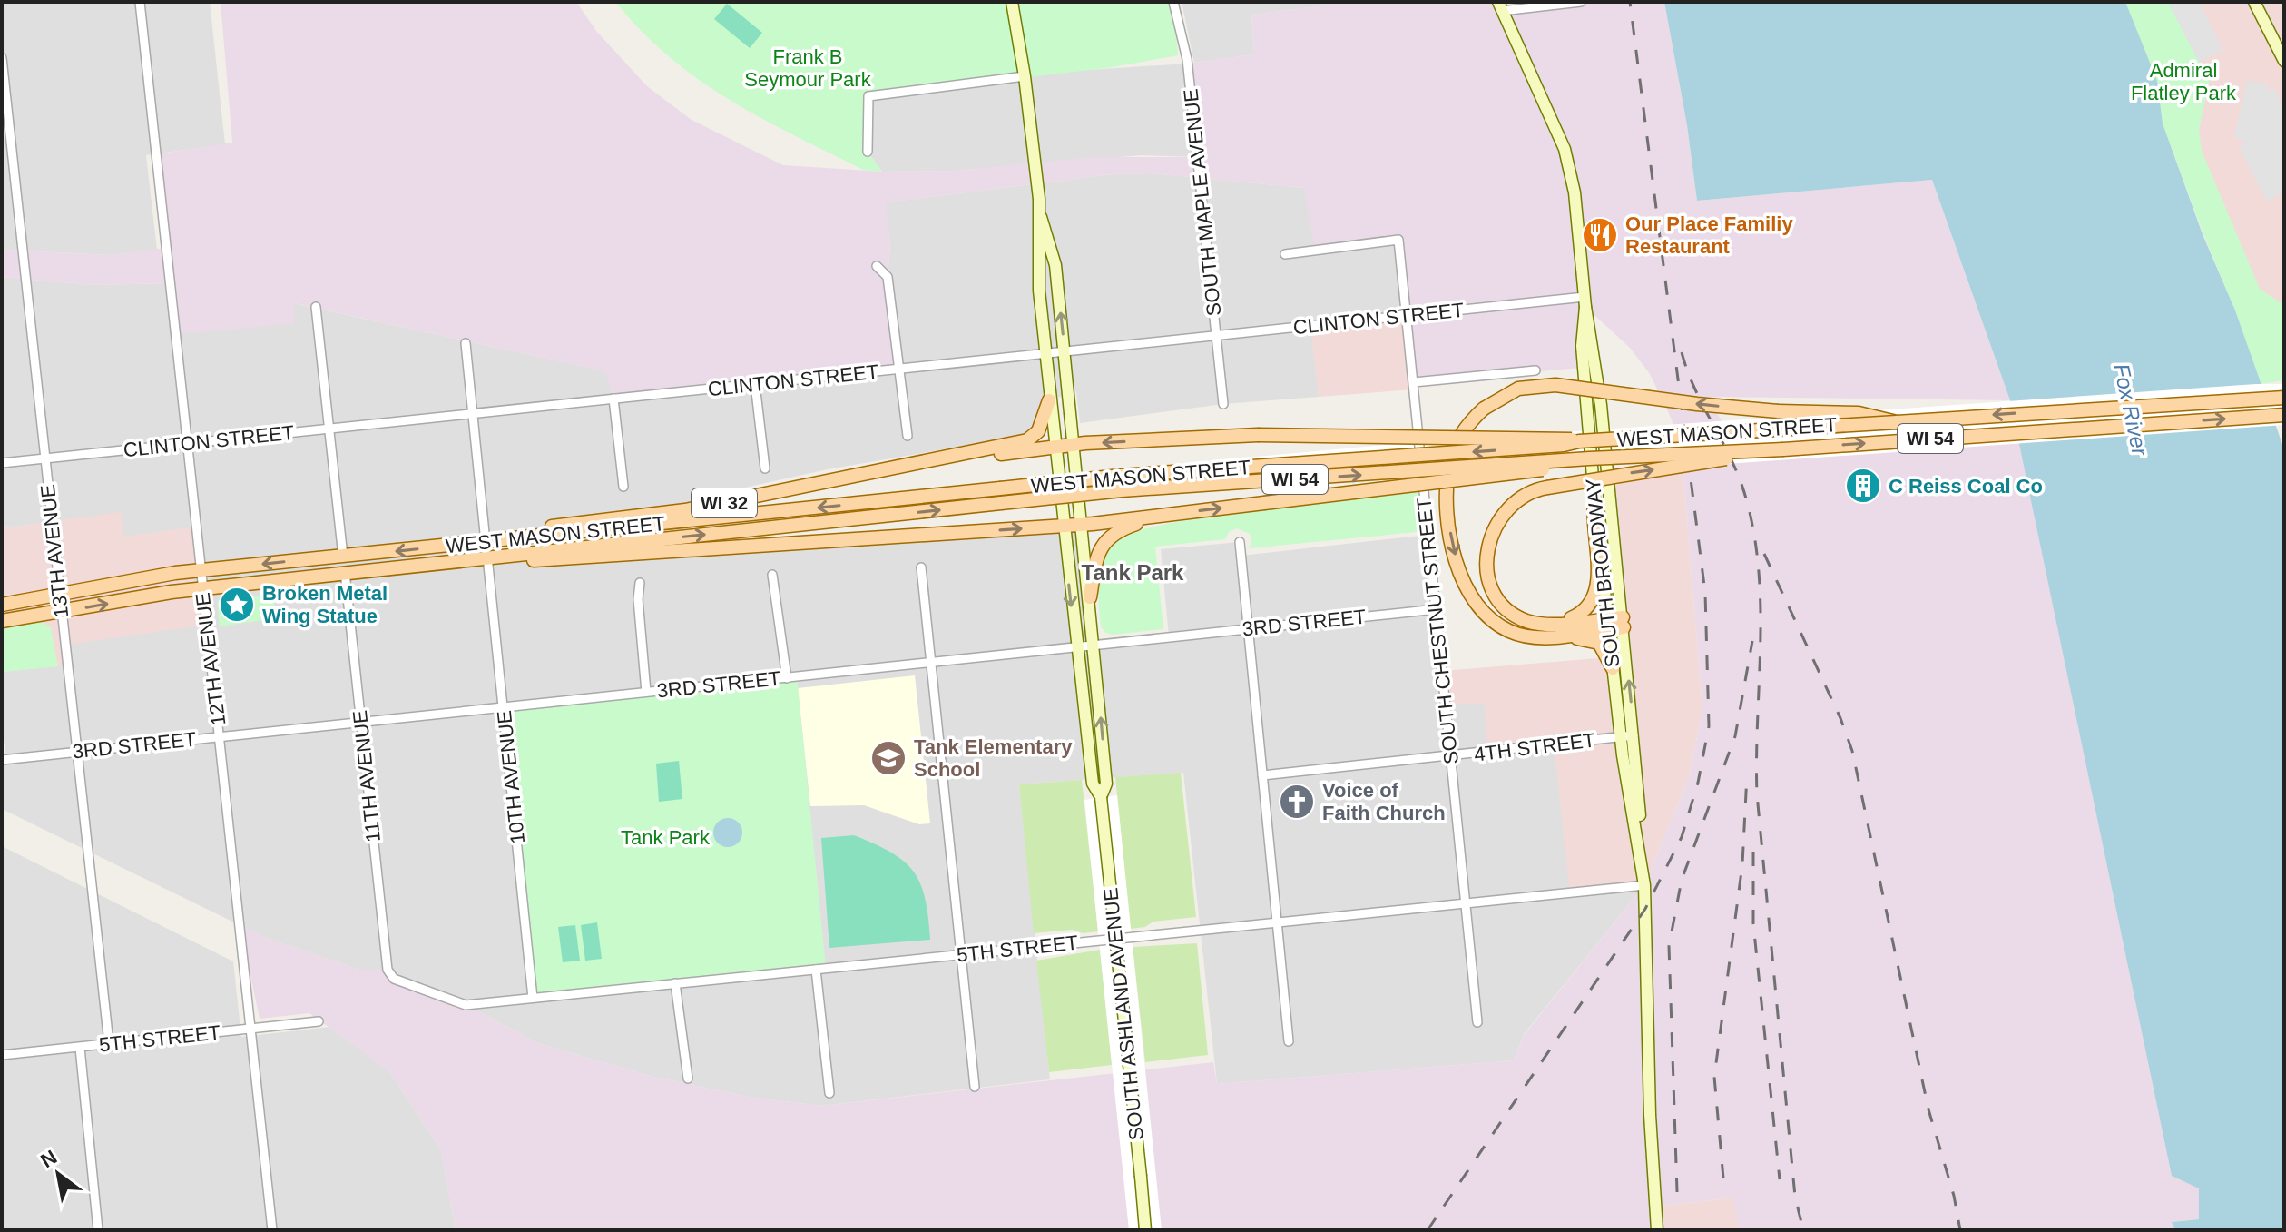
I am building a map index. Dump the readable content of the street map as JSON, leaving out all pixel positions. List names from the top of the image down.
{
  "streets": {
    "main road": [
      "WEST MASON STREET",
      "WI 54",
      "WI 32",
      "SOUTH BROADWAY",
      "SOUTH ASHLAND AVENUE"
    ],
    "street": [
      "SOUTH MAPLE AVENUE",
      "CLINTON STREET",
      "13TH AVENUE",
      "3RD STREET",
      "SOUTH CHESTNUT STREET",
      "12TH AVENUE",
      "4TH STREET",
      "11TH AVENUE",
      "10TH AVENUE",
      "5TH STREET"
    ]
  },
  "crossings": [
    ["SOUTH MAPLE AVENUE", "CLINTON STREET"],
    ["CLINTON STREET", "13TH AVENUE"],
    ["CLINTON STREET", "SOUTH BROADWAY"],
    ["CLINTON STREET", "SOUTH CHESTNUT STREET"],
    ["CLINTON STREET", "12TH AVENUE"],
    ["CLINTON STREET", "SOUTH ASHLAND AVENUE"],
    ["WEST MASON STREET", "WI 32"],
    ["WEST MASON STREET", "13TH AVENUE"],
    ["WEST MASON STREET", "12TH AVENUE"],
    ["WEST MASON STREET", "11TH AVENUE"],
    ["WEST MASON STREET", "10TH AVENUE"],
    ["WI 32", "10TH AVENUE"],
    ["WI 32", "SOUTH ASHLAND AVENUE"],
    ["13TH AVENUE", "3RD STREET"],
    ["13TH AVENUE", "5TH STREET"],
    ["SOUTH BROADWAY", "4TH STREET"],
    ["SOUTH BROADWAY", "5TH STREET"],
    ["3RD STREET", "SOUTH CHESTNUT STREET"],
    ["3RD STREET", "12TH AVENUE"],
    ["3RD STREET", "11TH AVENUE"],
    ["3RD STREET", "10TH AVENUE"],
    ["3RD STREET", "SOUTH ASHLAND AVENUE"],
    ["SOUTH CHESTNUT STREET", "4TH STREET"],
    ["SOUTH CHESTNUT STREET", "5TH STREET"],
    ["12TH AVENUE", "5TH STREET"],
    ["11TH AVENUE", "5TH STREET"],
    ["10TH AVENUE", "5TH STREET"]
  ],
  "districts": ["Tank Park"],
  "water": ["Fox River"],
  "parks": ["Frank B Seymour Park", "Admiral Flatley Park", "Tank Park"],
  "places": {
    "restaurant": ["Our Place Familiy Restaurant"],
    "building": ["C Reiss Coal Co"],
    "place": ["Broken Metal Wing Statue"],
    "school or university": ["Tank Elementary School"],
    "church": ["Voice of Faith Church"]
  },
  "north": "top left"
}
